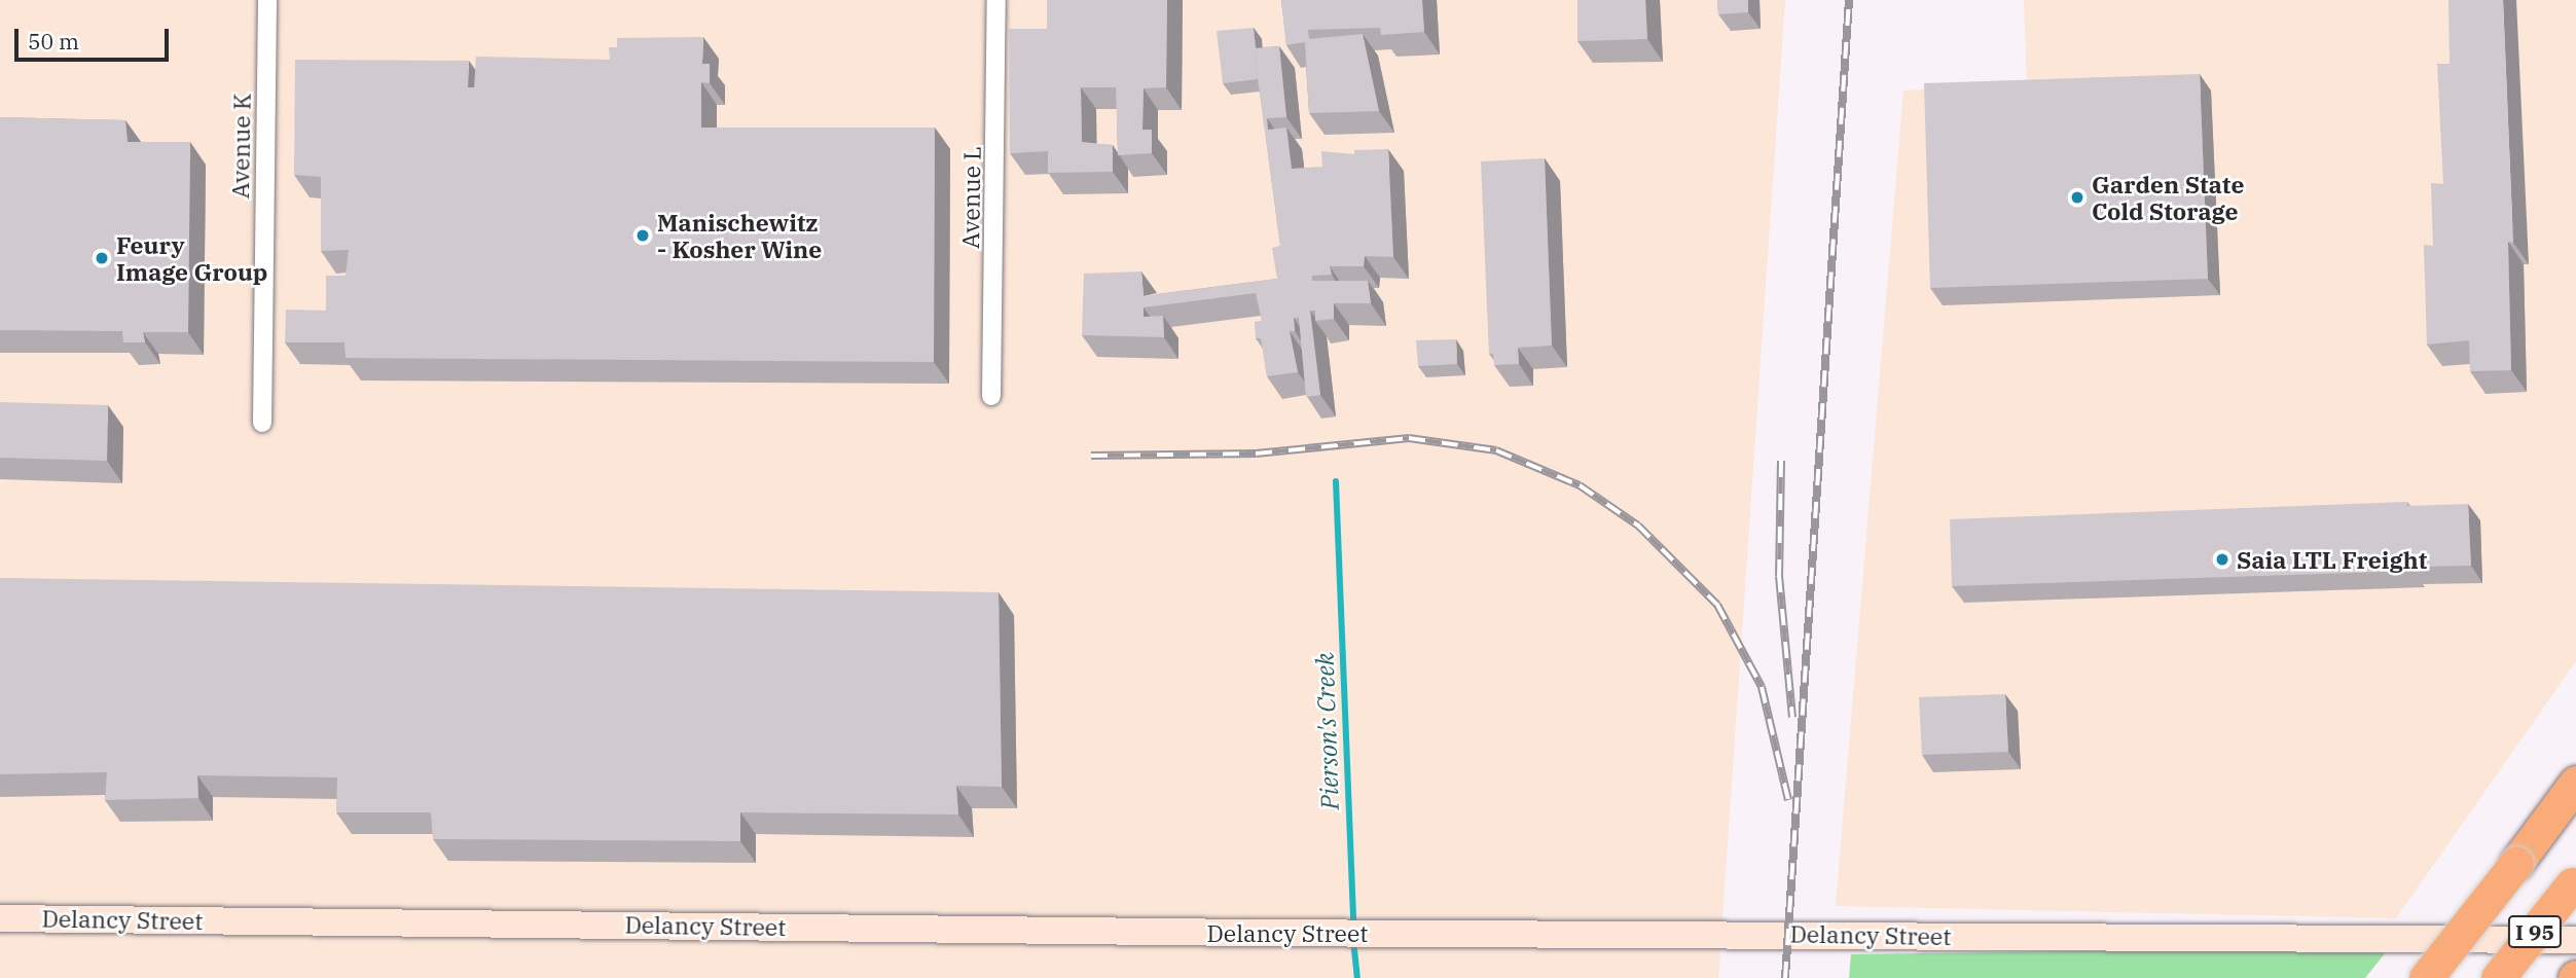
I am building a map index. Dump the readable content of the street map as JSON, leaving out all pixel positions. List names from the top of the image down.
{
  "streets": {
    "highway": ["I 95"],
    "street": ["Avenue K", "Avenue L", "Delancy Street"]
  },
  "water": ["Pierson's Creek"],
  "places": [
    "Garden State Cold Storage",
    "Manischewitz - Kosher Wine",
    "Feury Image Group",
    "Saia LTL Freight"
  ],
  "scale_bar": "50 m"
}
